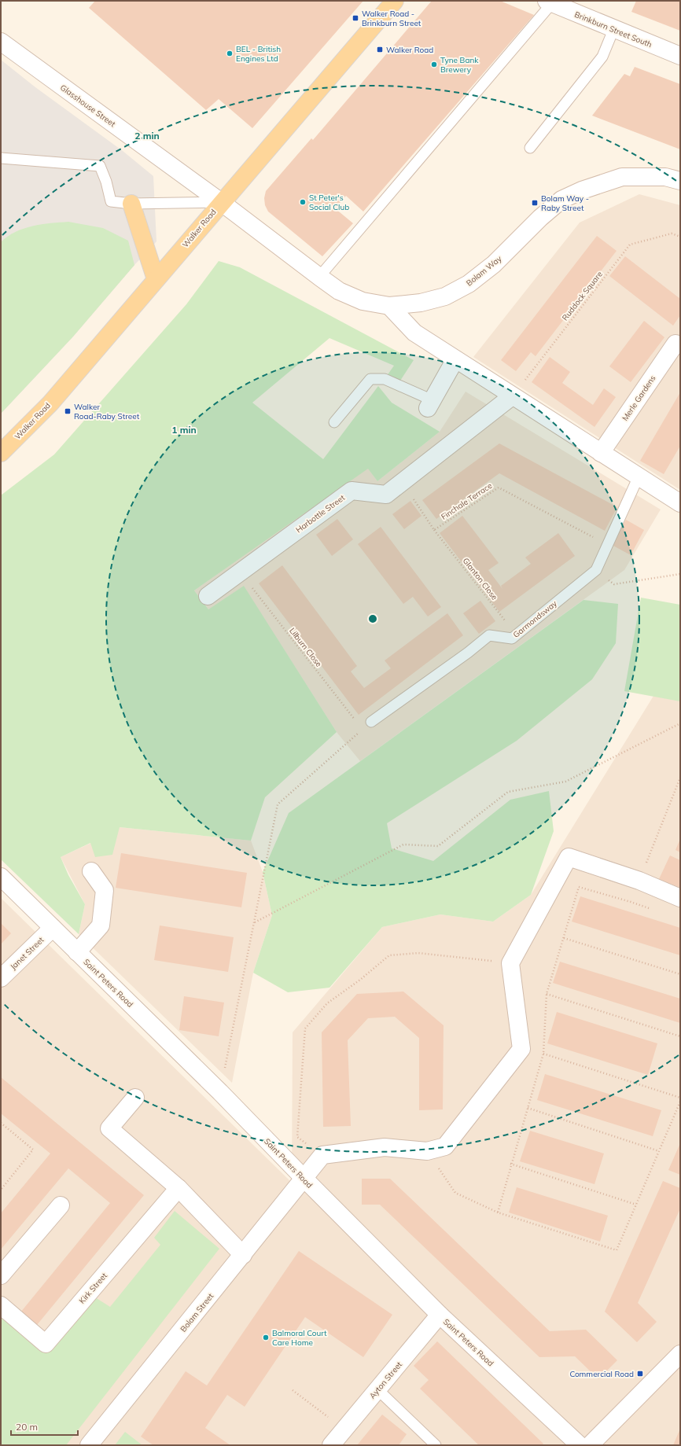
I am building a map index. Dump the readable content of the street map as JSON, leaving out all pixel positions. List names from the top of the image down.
{
  "streets": {
    "main road": ["Walker Road"],
    "street": [
      "Brinkburn Street South",
      "Glasshouse Street",
      "Bolam Way",
      "Merle Gardens",
      "Harbottle Street",
      "Janet Street",
      "Saint Peters Road",
      "Kirk Street",
      "Bolam Street",
      "Ayton Street"
    ],
    "lane": ["Garmondsway"],
    "path": [
      "Ruddock Square",
      "Finchale Terrace",
      "Glanton Close",
      "Lilburn Close"
    ]
  },
  "crossings": [
    ["Glasshouse Street", "Walker Road"],
    ["Glasshouse Street", "Bolam Way"],
    ["Walker Road", "Bolam Way"],
    ["Ruddock Square", "Harbottle Street"],
    ["Finchale Terrace", "Glanton Close"],
    ["Finchale Terrace", "Garmondsway"],
    ["Harbottle Street", "Lilburn Close"],
    ["Glanton Close", "Garmondsway"],
    ["Janet Street", "Saint Peters Road"],
    ["Saint Peters Road", "Bolam Street"],
    ["Saint Peters Road", "Ayton Street"]
  ],
  "places": {
    "transit": [
      "Walker Road - Brinkburn Street",
      "Walker Road",
      "Bolam Way - Raby Street",
      "Walker Road-Raby Street",
      "Commercial Road"
    ],
    "other": [
      "BEL - British Engines Ltd",
      "Tyne Bank Brewery",
      "St Peter's Social Club",
      "Balmoral Court Care Home"
    ]
  },
  "scale_bar": "20 m",
  "rings": ["2 min", "1 min"]
}
